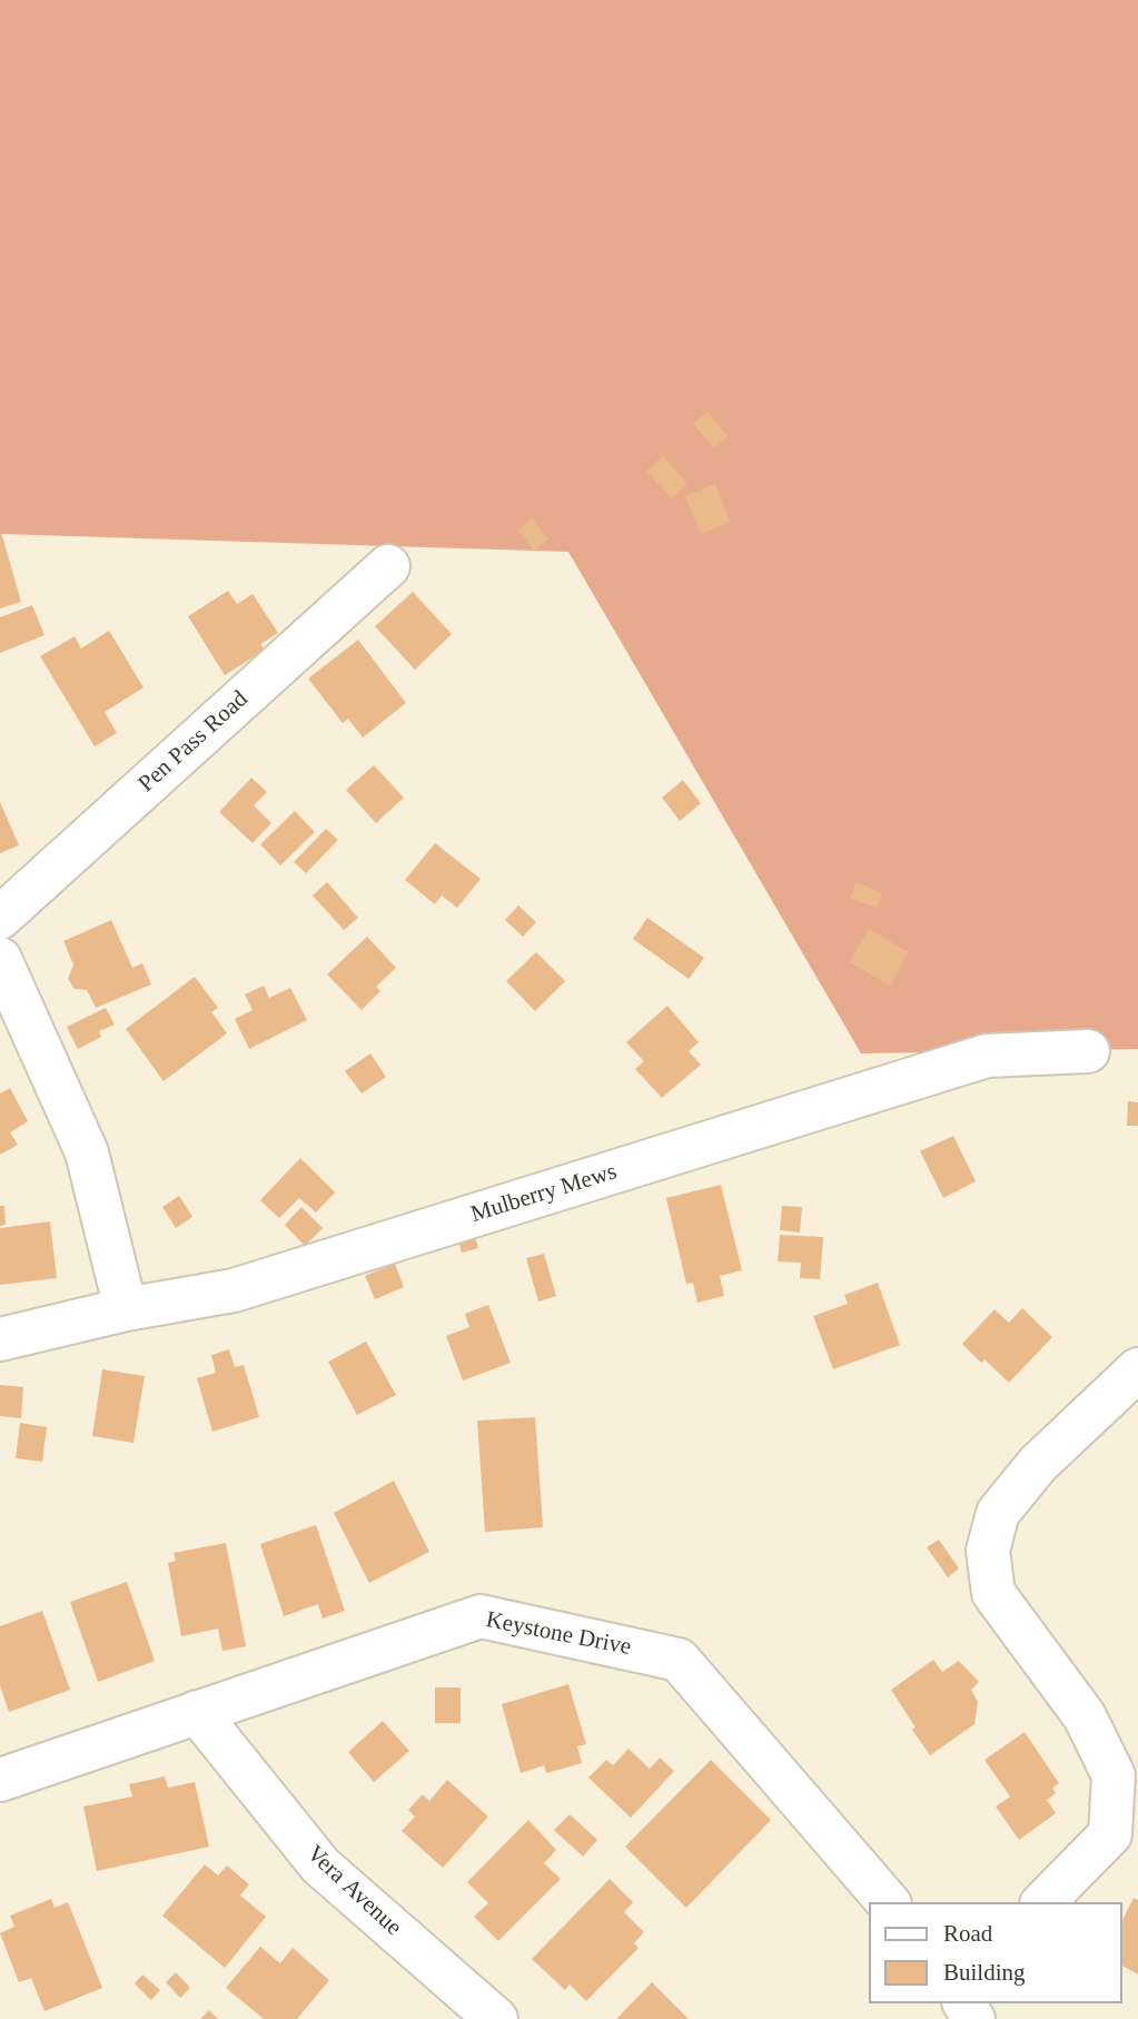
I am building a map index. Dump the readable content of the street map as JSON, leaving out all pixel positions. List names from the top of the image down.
{
  "streets": {
    "street": [
      "Pen Pass Road",
      "Mulberry Mews",
      "Keystone Drive",
      "Vera Avenue"
    ]
  },
  "crossings": [
    ["Keystone Drive", "Vera Avenue"]
  ],
  "legend": ["Road", "Building"]
}
